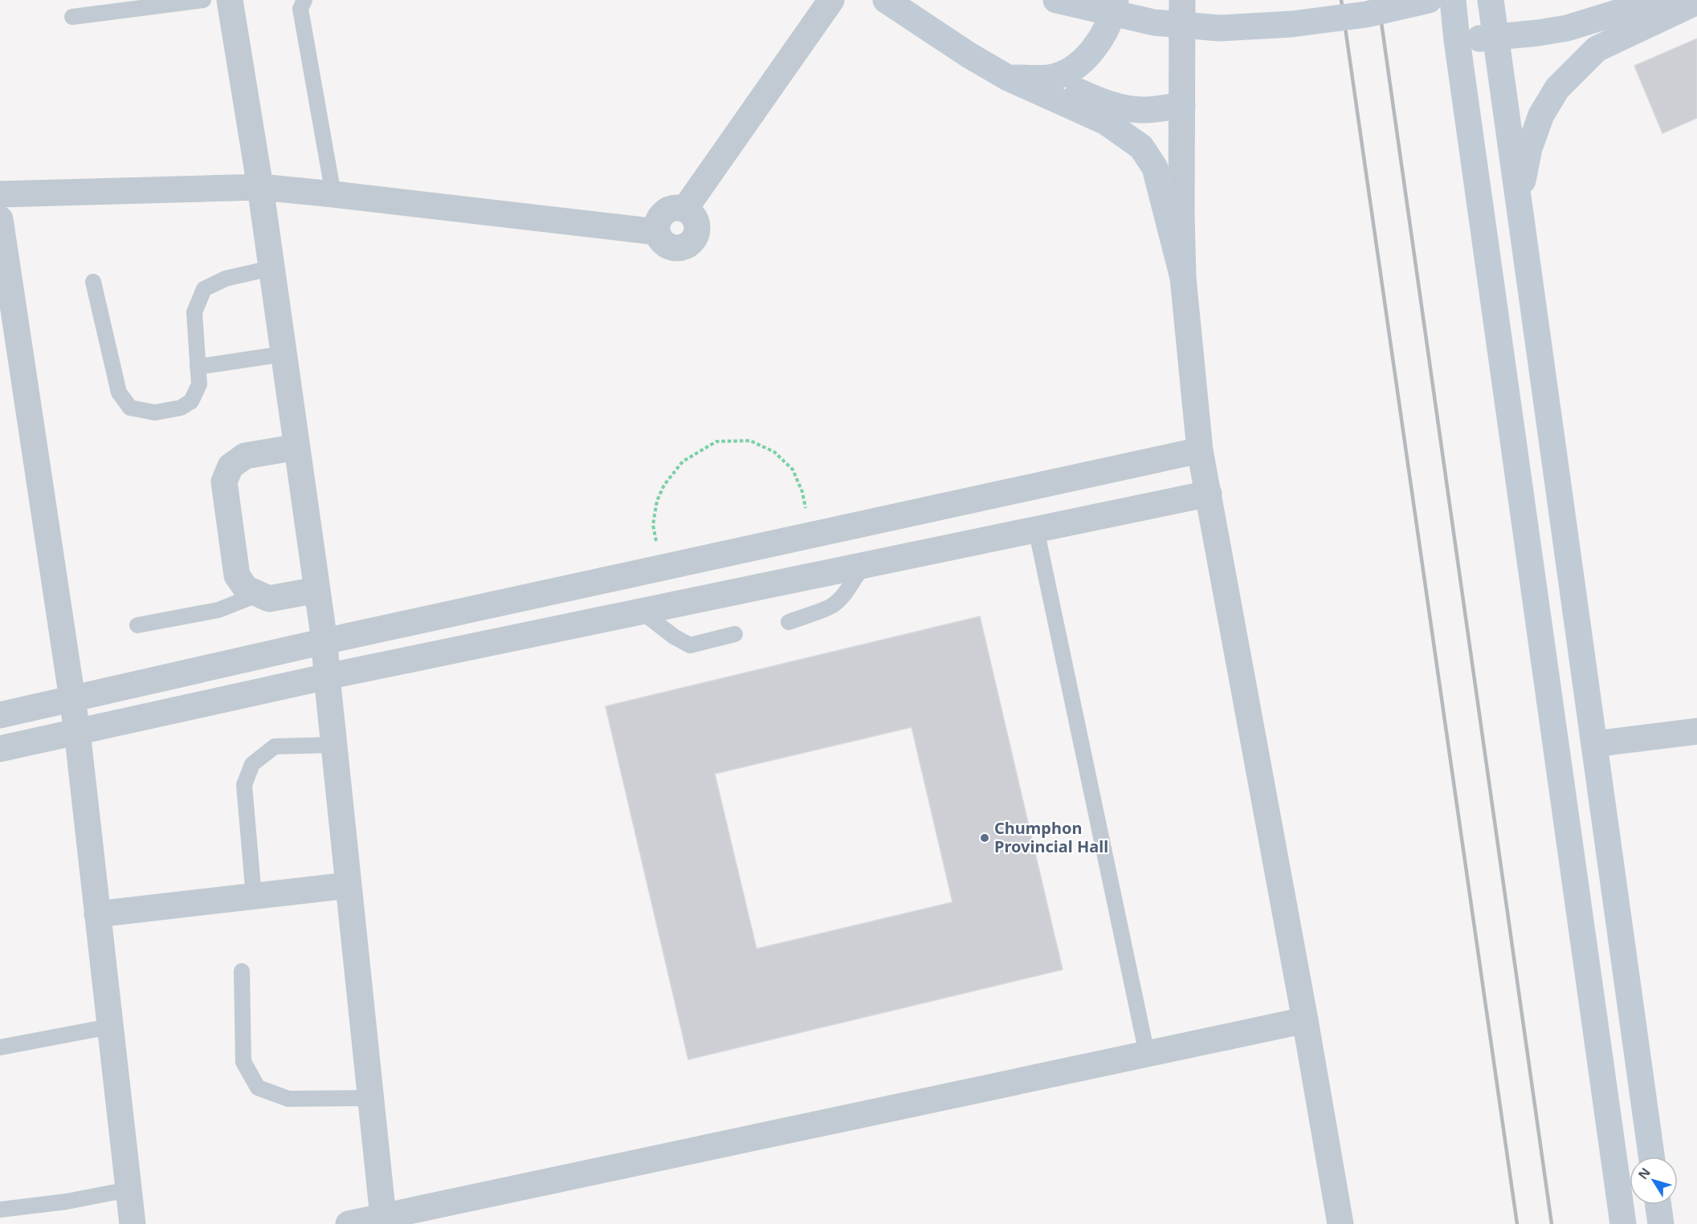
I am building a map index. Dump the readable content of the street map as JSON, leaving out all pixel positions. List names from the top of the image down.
{
  "places": ["Chumphon Provincial Hall"],
  "north": "top left"
}
